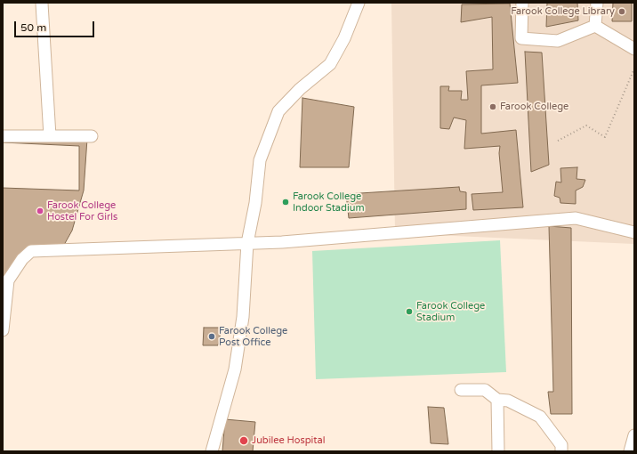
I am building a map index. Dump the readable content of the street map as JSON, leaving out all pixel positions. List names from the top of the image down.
{
  "places": [
    "Farook College Library",
    "Farook College",
    "Farook College Indoor Stadium",
    "Farook College Hostel For Girls",
    "Farook College Stadium",
    "Farook College Post Office",
    "Jubilee Hospital"
  ],
  "scale_bar": "50 m"
}
